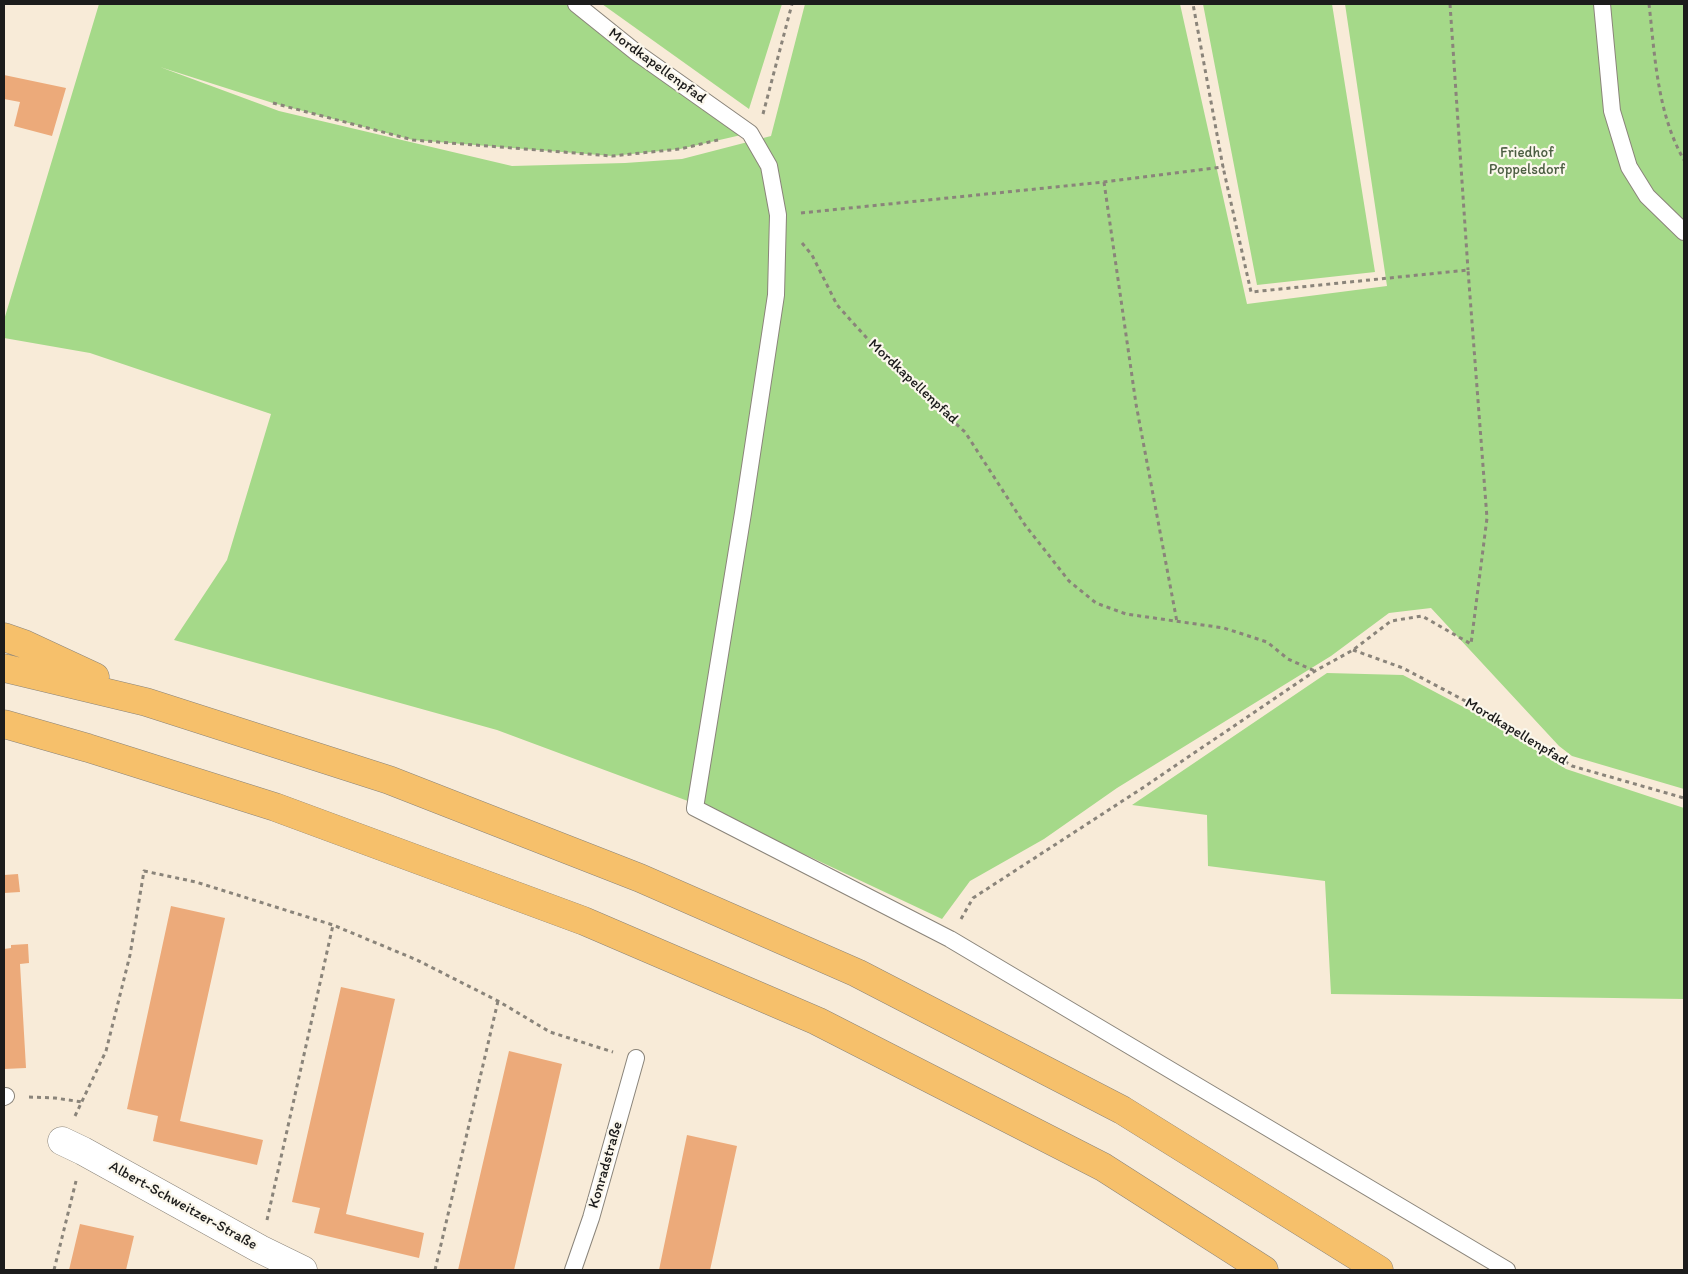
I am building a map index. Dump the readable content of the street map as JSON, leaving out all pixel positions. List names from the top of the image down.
{
  "streets": {
    "street": ["Albert-Schweitzer-Straße"],
    "lane": ["Mordkapellenpfad", "Konradstraße"]
  },
  "parks": ["Friedhof Poppelsdorf"]
}
